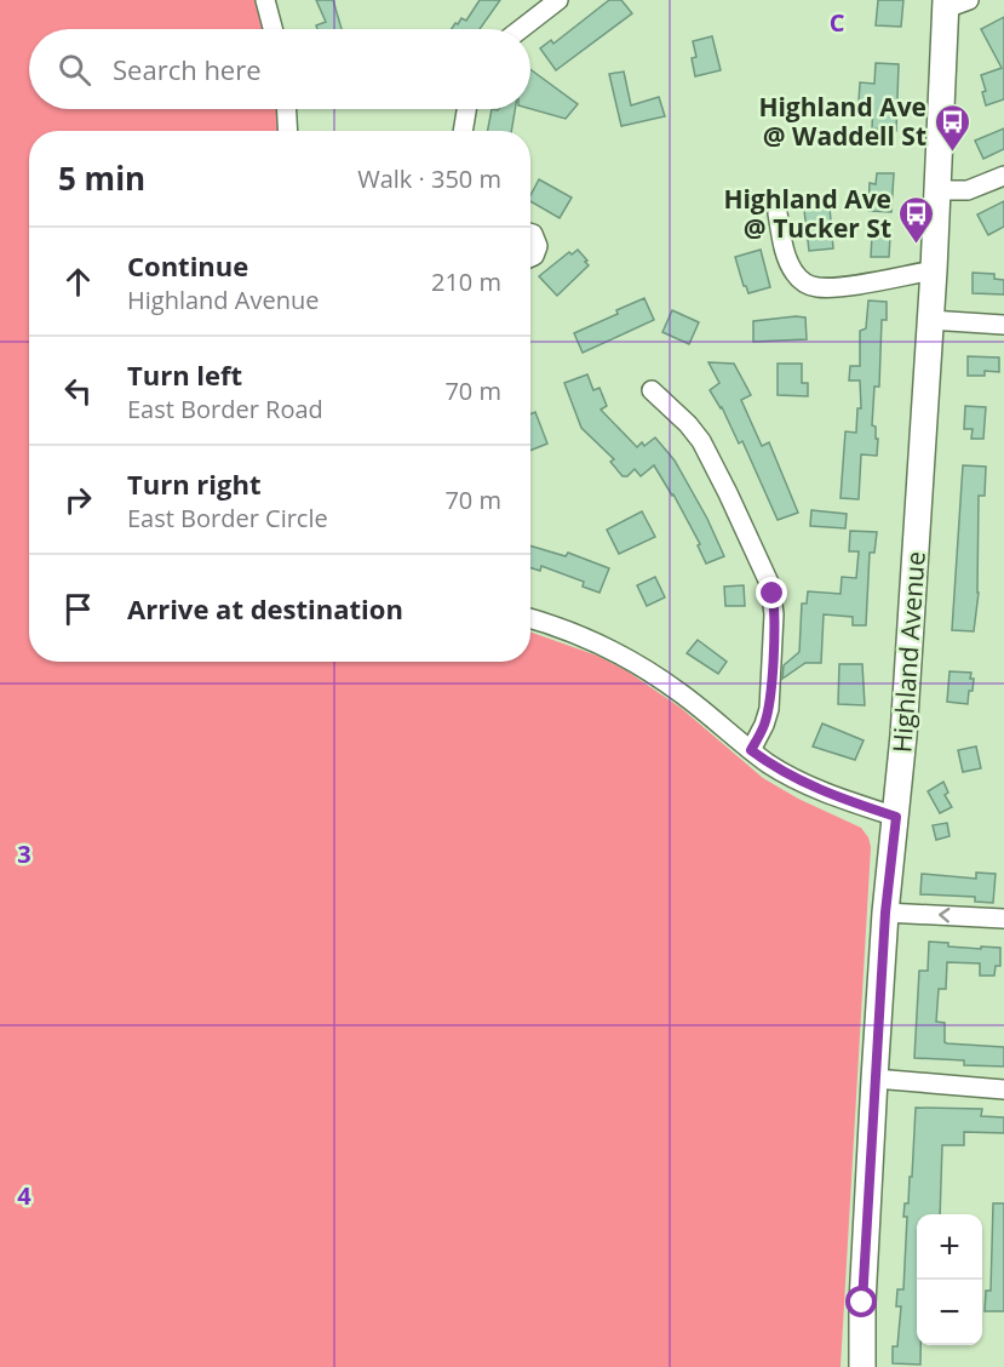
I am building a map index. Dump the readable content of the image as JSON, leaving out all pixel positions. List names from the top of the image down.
{
  "streets": {
    "main road": ["Highland Avenue"]
  },
  "places": {
    "bus stop": ["Highland Ave @ Waddell St", "Highland Ave @ Tucker St"]
  },
  "page": {
    "search": "Search here",
    "heading": ["5 min", "Walk · 350 m"],
    "list": [
      ["Continue", "Highland Avenue", "210 m"],
      ["Turn left", "East Border Road", "70 m"],
      ["Turn right", "East Border Circle", "70 m"],
      "Arrive at destination"
    ],
    "map_buttons": ["+", "−"]
  },
  "grid": {
    "columns": ["C"],
    "rows": ["3", "4"]
  }
}
